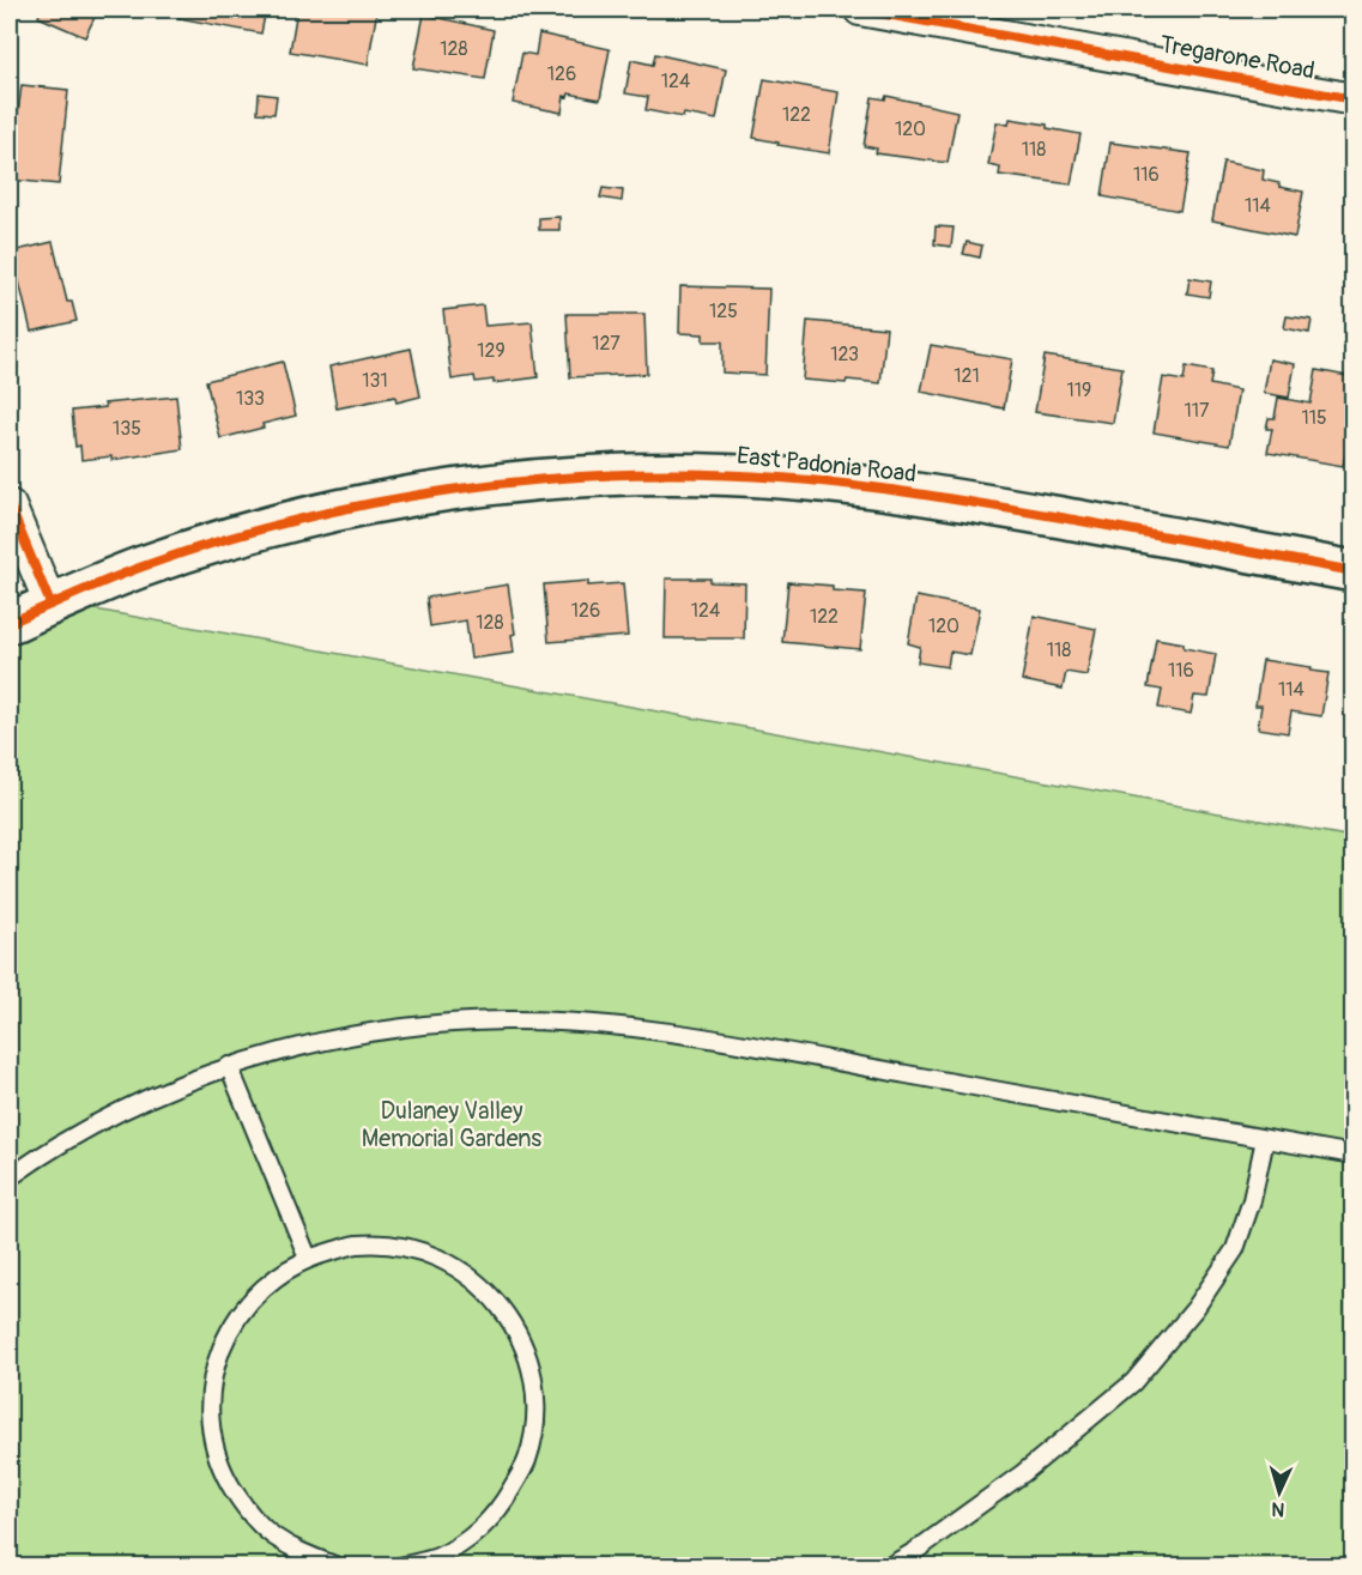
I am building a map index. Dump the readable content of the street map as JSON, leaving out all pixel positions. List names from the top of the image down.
{
  "streets": {
    "street": ["Tregarone Road", "East Padonia Road"]
  },
  "parks": ["Dulaney Valley Memorial Gardens"],
  "house_numbers": [
    "128",
    "126",
    "124",
    "122",
    "120",
    "118",
    "116",
    "114",
    "125",
    "127",
    "129",
    "123",
    "121",
    "131",
    "119",
    "133",
    "117",
    "115",
    "135",
    "126",
    "124",
    "122",
    "128",
    "120",
    "118",
    "116",
    "114"
  ],
  "north": "bottom"
}
